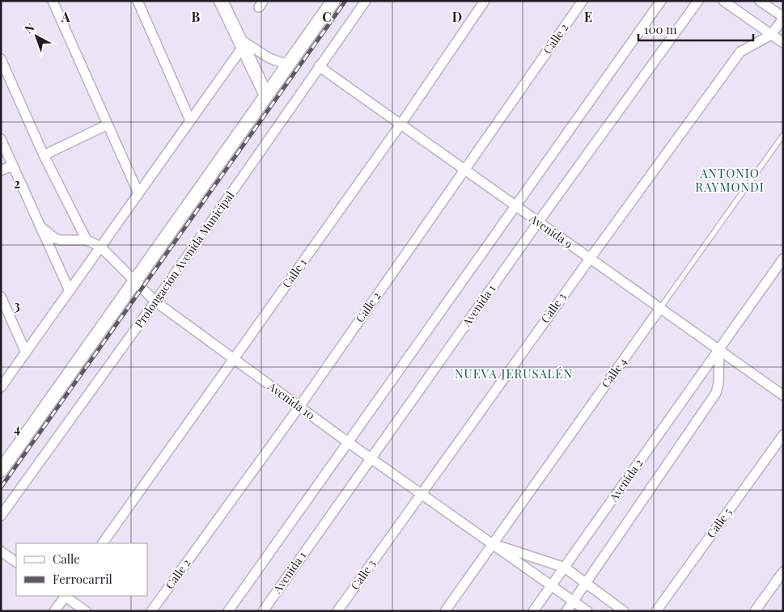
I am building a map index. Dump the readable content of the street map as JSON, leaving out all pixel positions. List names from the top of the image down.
{
  "streets": {
    "street": [
      "Calle 2",
      "Avenida 9",
      "Prolongación Avenida Municipal",
      "Calle 1",
      "Avenida 1",
      "Calle 3",
      "Calle 4",
      "Avenida 10",
      "Avenida 2",
      "Calle 5"
    ]
  },
  "crossings": [
    ["Calle 2", "Avenida 9"],
    ["Calle 2", "Avenida 10"],
    ["Avenida 9", "Prolongación Avenida Municipal"],
    ["Avenida 9", "Calle 1"],
    ["Avenida 9", "Avenida 1"],
    ["Avenida 9", "Calle 3"],
    ["Avenida 9", "Calle 4"],
    ["Avenida 9", "Avenida 2"],
    ["Prolongación Avenida Municipal", "Avenida 10"],
    ["Calle 1", "Avenida 10"],
    ["Avenida 1", "Avenida 10"],
    ["Calle 3", "Avenida 10"],
    ["Calle 4", "Avenida 10"],
    ["Avenida 10", "Avenida 2"]
  ],
  "districts": ["ANTONIO RAYMONDI", "NUEVA JERUSALÉN"],
  "legend": ["Calle", "Ferrocarril"],
  "scale_bar": "100 m",
  "north": "top left",
  "grid": {
    "columns": [
      "A",
      "B",
      "C",
      "D",
      "E"
    ],
    "rows": ["2", "3", "4"]
  }
}
